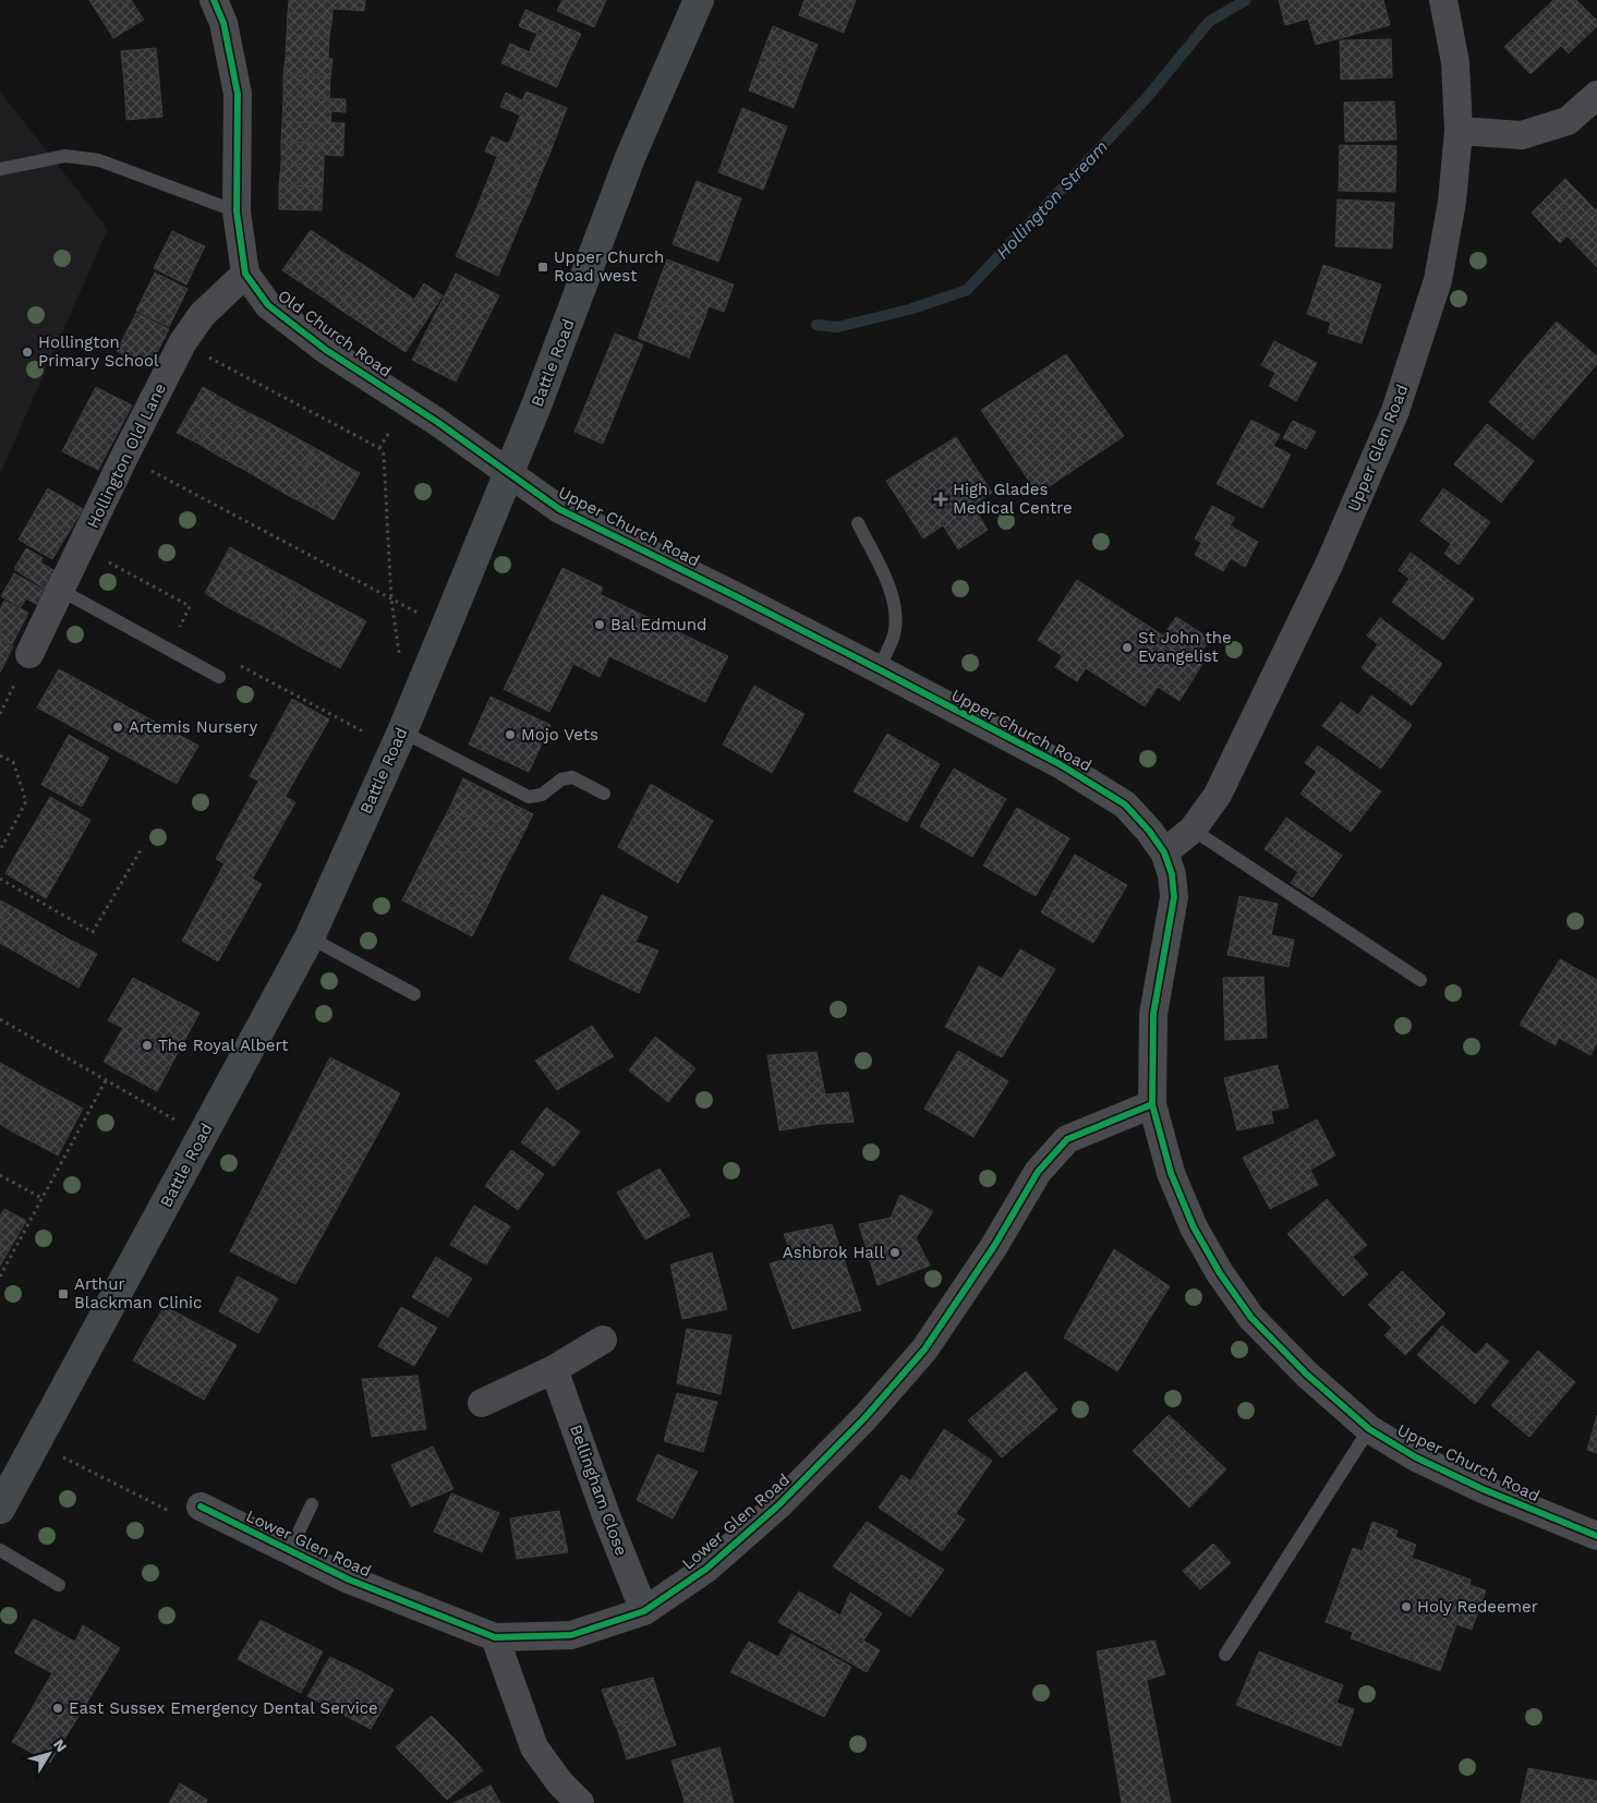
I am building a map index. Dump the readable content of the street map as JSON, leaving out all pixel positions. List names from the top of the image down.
{
  "streets": {
    "main road": ["Battle Road"],
    "street": [
      "Old Church Road",
      "Upper Glen Road",
      "Hollington Old Lane",
      "Upper Church Road",
      "Bellingham Close",
      "Lower Glen Road"
    ]
  },
  "crossings": [
    ["Old Church Road", "Battle Road"],
    ["Old Church Road", "Hollington Old Lane"],
    ["Old Church Road", "Upper Church Road"],
    ["Battle Road", "Upper Church Road"],
    ["Upper Glen Road", "Upper Church Road"],
    ["Upper Church Road", "Lower Glen Road"],
    ["Bellingham Close", "Lower Glen Road"]
  ],
  "water": ["Hollington Stream"],
  "places": {
    "transit": ["Upper Church Road west", "Arthur Blackman Clinic"],
    "other": [
      "Hollington Primary School",
      "Bal Edmund",
      "St John the Evangelist",
      "Artemis Nursery",
      "Mojo Vets",
      "The Royal Albert",
      "Ashbrok Hall",
      "Holy Redeemer",
      "East Sussex Emergency Dental Service"
    ],
    "health": ["High Glades Medical Centre"]
  },
  "north": "top right"
}
